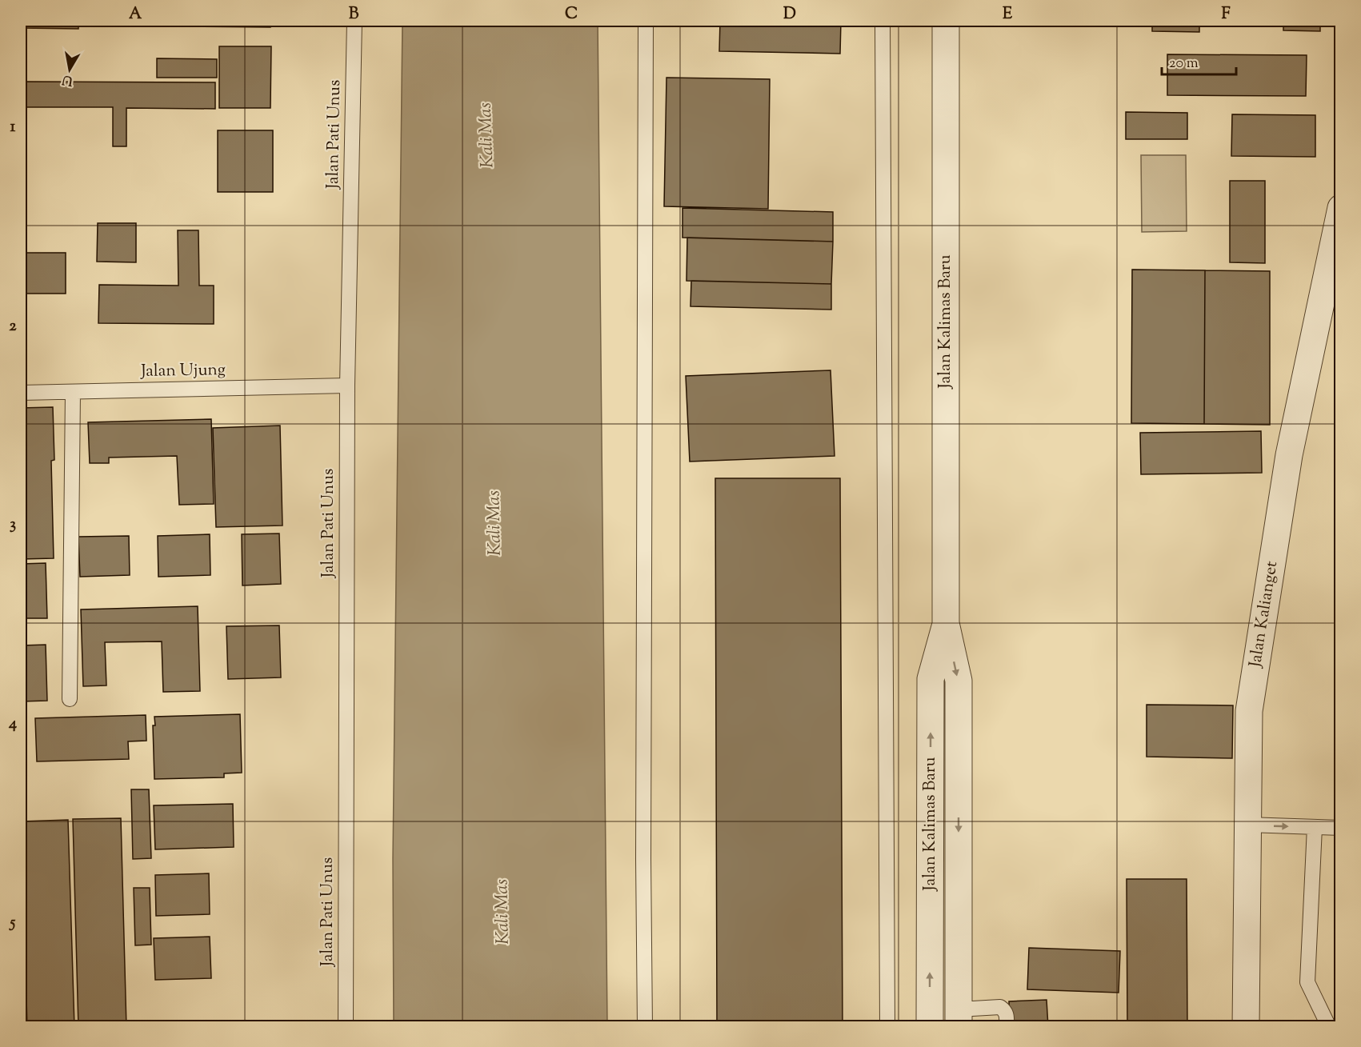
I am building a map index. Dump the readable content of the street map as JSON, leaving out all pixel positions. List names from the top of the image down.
{
  "streets": {
    "street": ["Jalan Kalimas Baru", "Jalan Kalianget"],
    "lane": ["Jalan Pati Unus", "Jalan Ujung"]
  },
  "crossings": [
    ["Jalan Pati Unus", "Jalan Ujung"]
  ],
  "water": ["Kali Mas"],
  "scale_bar": "20 m",
  "north": "bottom",
  "grid": {
    "columns": [
      "A",
      "B",
      "C",
      "D",
      "E",
      "F"
    ],
    "rows": [
      "1",
      "2",
      "3",
      "4",
      "5"
    ]
  }
}
